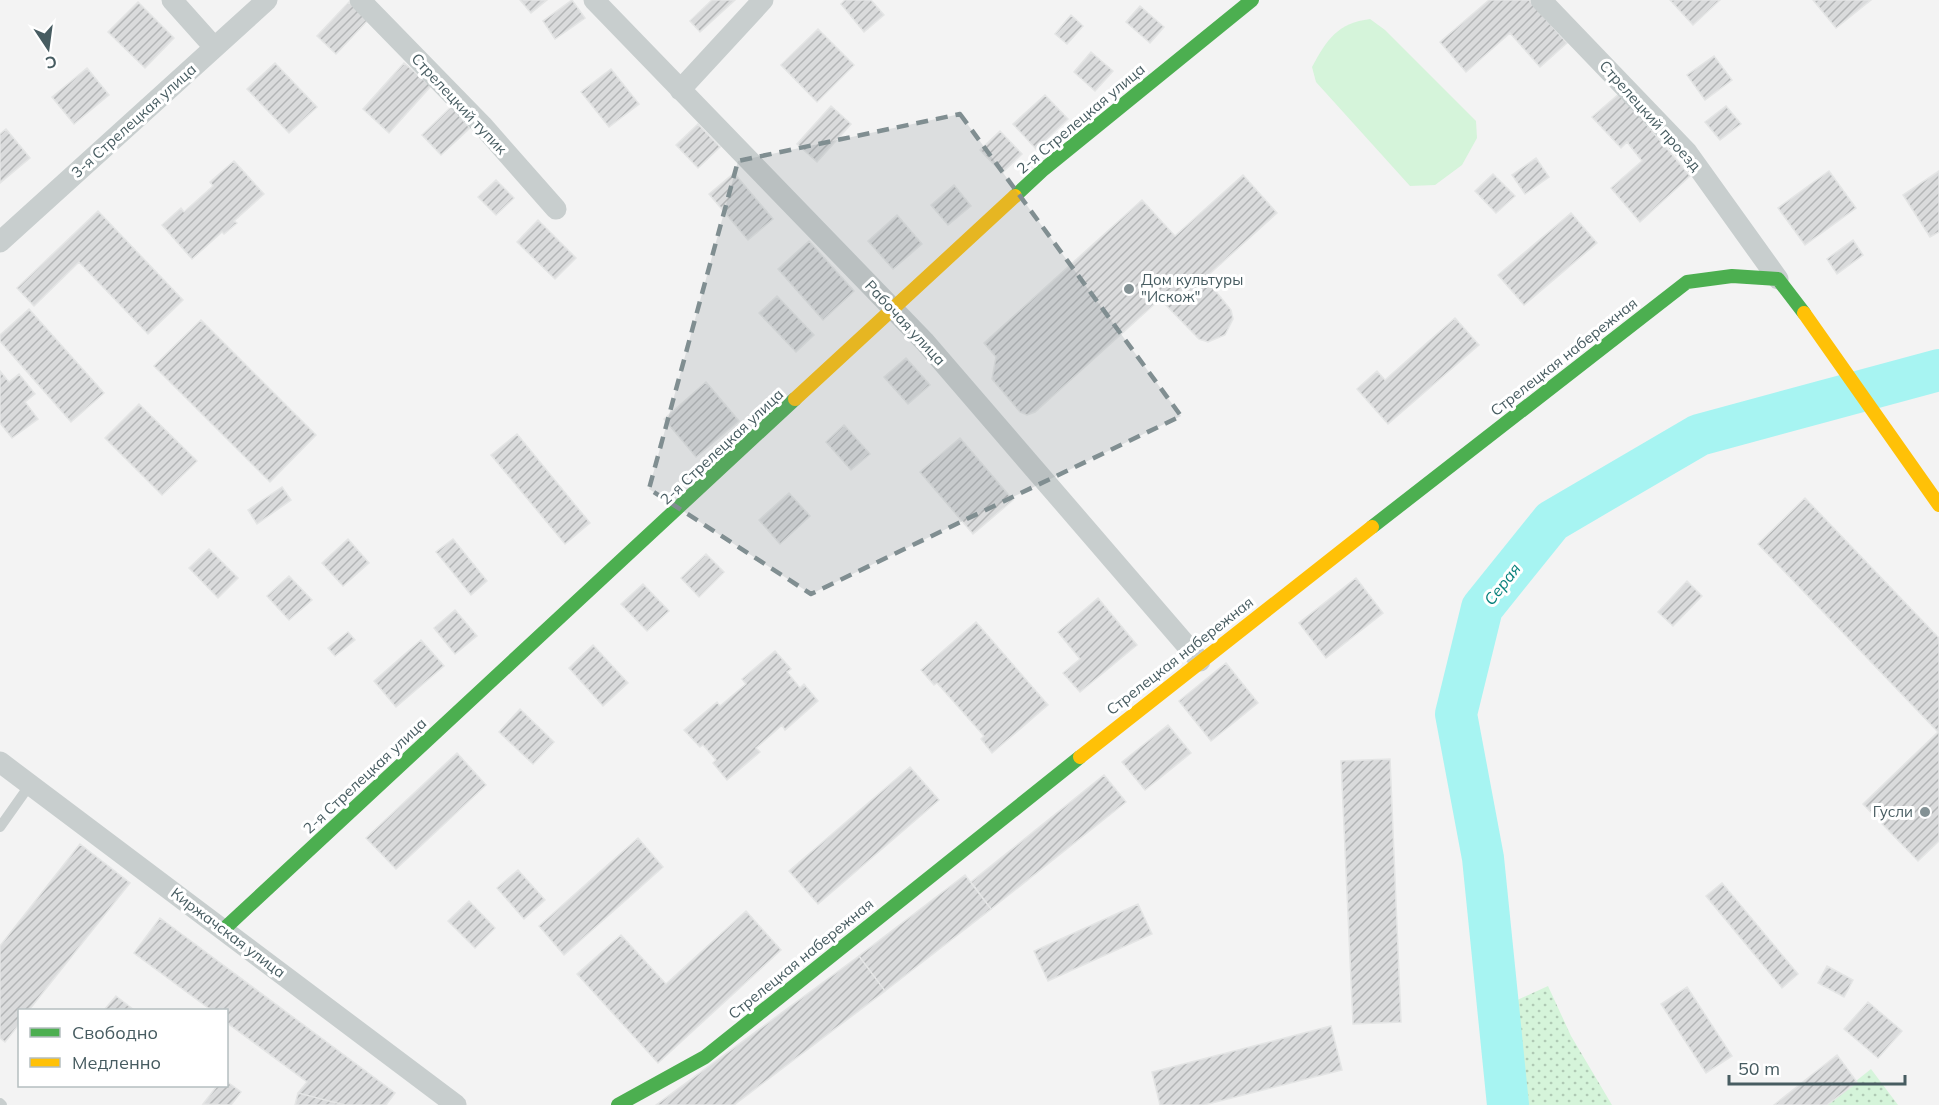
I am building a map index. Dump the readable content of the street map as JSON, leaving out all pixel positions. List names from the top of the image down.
{
  "streets": {
    "street": [
      "Стрелецкий тупик",
      "Стрелецкий проезд",
      "2-я Стрелецкая улица",
      "3-я Стрелецкая улица",
      "Рабочая улица",
      "Стрелецкая набережная",
      "Киржачская улица"
    ]
  },
  "crossings": [
    ["Стрелецкий проезд", "Стрелецкая набережная"],
    ["2-я Стрелецкая улица", "Рабочая улица"],
    ["2-я Стрелецкая улица", "Киржачская улица"],
    ["Рабочая улица", "Стрелецкая набережная"]
  ],
  "water": ["Серая"],
  "places": ["Дом культуры \"Искож\"", "Гусли"],
  "legend": ["Свободно", "Медленно"],
  "scale_bar": "50 m",
  "north": "bottom"
}
